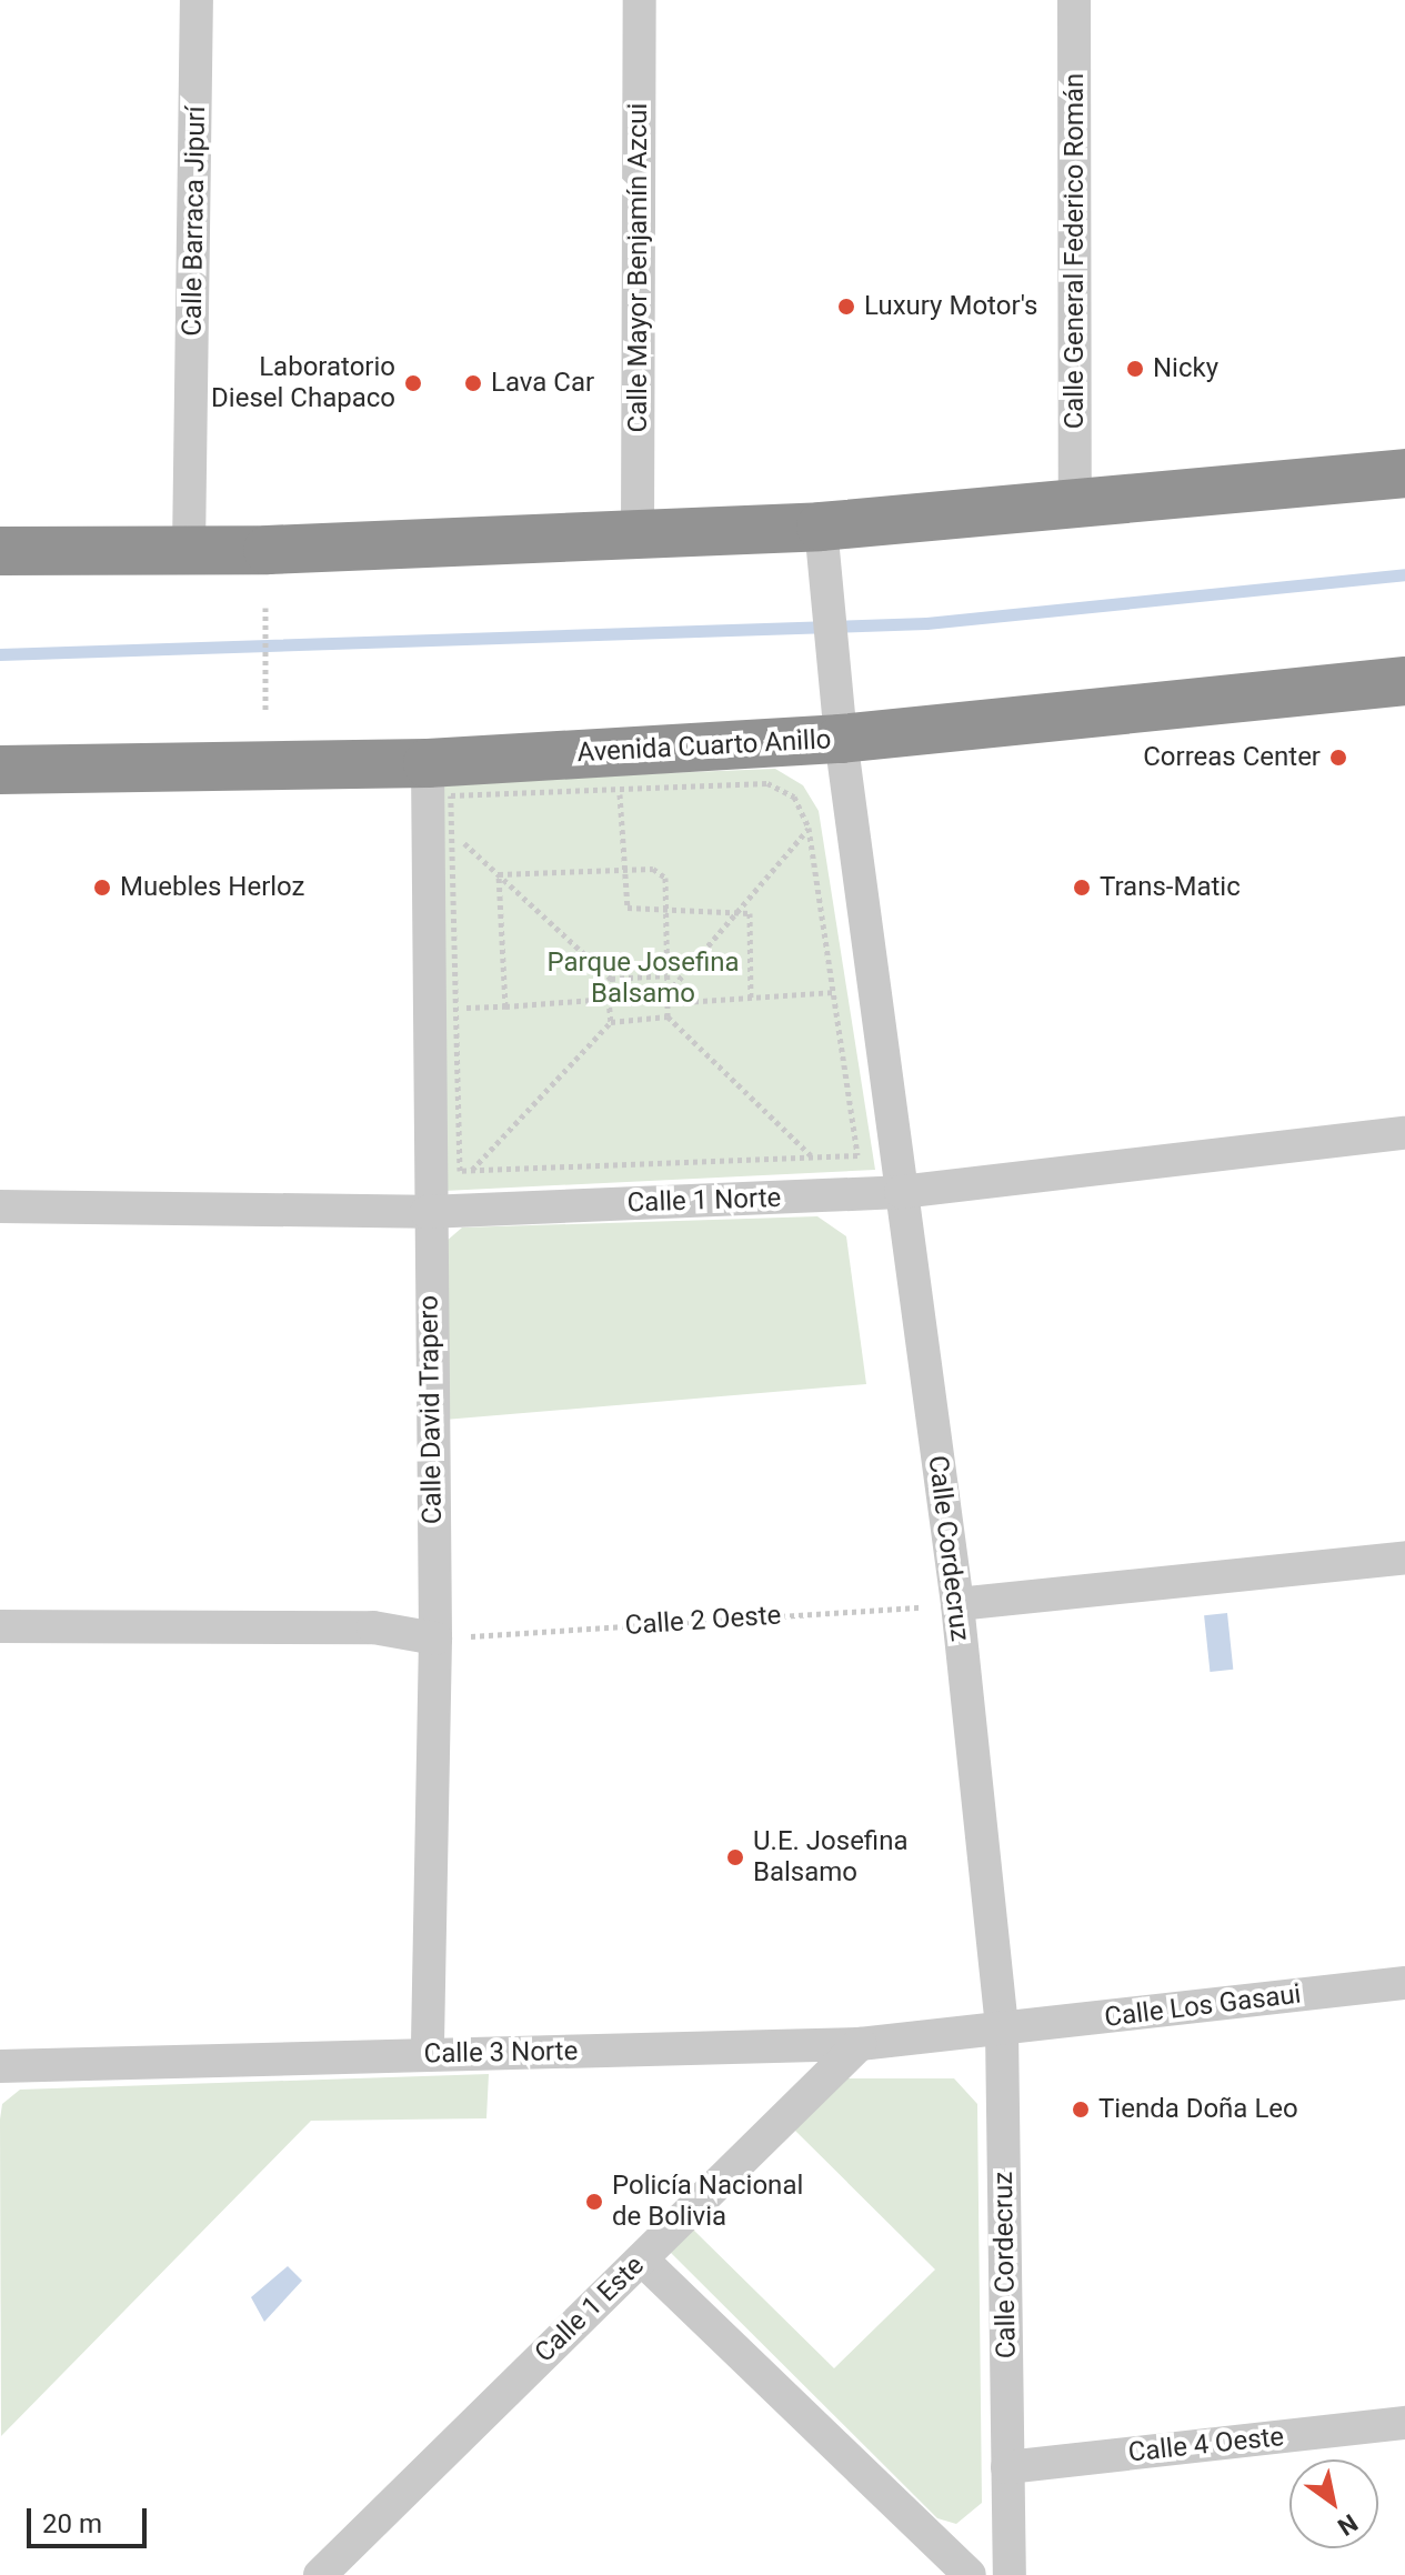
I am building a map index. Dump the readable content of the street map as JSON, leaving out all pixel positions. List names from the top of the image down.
{
  "streets": {
    "highway": ["Avenida Cuarto Anillo"],
    "street": [
      "Calle Barraca Jipurí",
      "Calle General Federico Román",
      "Calle Mayor Benjamín Azcui",
      "Calle 1 Norte",
      "Calle David Trapero",
      "Calle Cordecruz",
      "Calle Los Gasaui",
      "Calle 3 Norte",
      "Calle 1 Este",
      "Calle 4 Oeste"
    ],
    "path": ["Calle 2 Oeste"]
  },
  "crossings": [
    ["Avenida Cuarto Anillo", "Calle David Trapero"],
    ["Avenida Cuarto Anillo", "Calle Cordecruz"],
    ["Calle 1 Norte", "Calle David Trapero"],
    ["Calle 1 Norte", "Calle Cordecruz"],
    ["Calle David Trapero", "Calle 2 Oeste"],
    ["Calle David Trapero", "Calle 3 Norte"],
    ["Calle Cordecruz", "Calle 2 Oeste"],
    ["Calle Cordecruz", "Calle Los Gasaui"],
    ["Calle Cordecruz", "Calle 3 Norte"],
    ["Calle Cordecruz", "Calle 4 Oeste"],
    ["Calle Los Gasaui", "Calle 3 Norte"],
    ["Calle 3 Norte", "Calle 1 Este"]
  ],
  "parks": ["Parque Josefina Balsamo"],
  "places": [
    "Luxury Motor's",
    "Nicky",
    "Laboratorio Diesel Chapaco",
    "Lava Car",
    "Correas Center",
    "Muebles Herloz",
    "Trans-Matic",
    "U.E. Josefina Balsamo",
    "Tienda Doña Leo",
    "Policía Nacional de Bolivia"
  ],
  "scale_bar": "20 m",
  "north": "bottom right"
}
